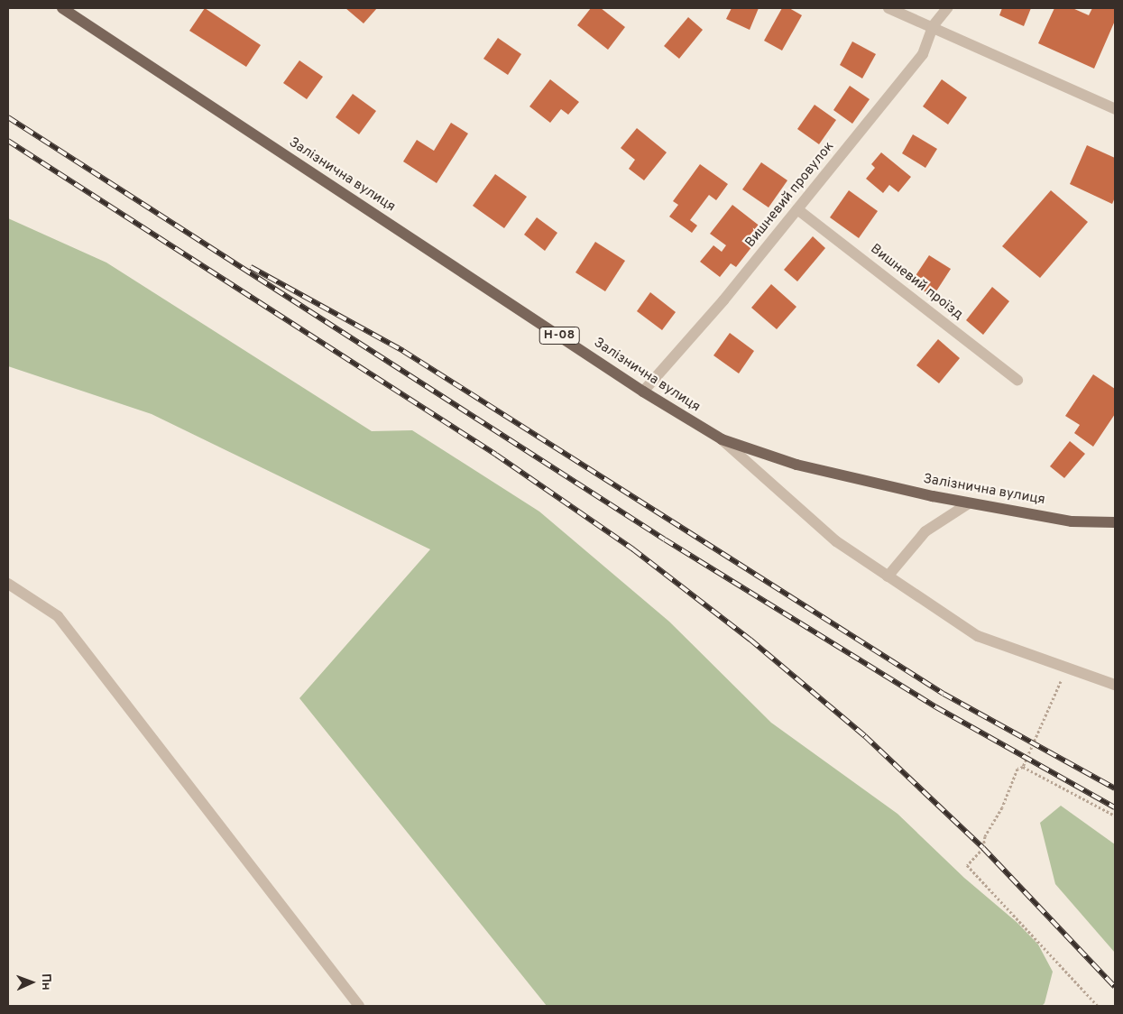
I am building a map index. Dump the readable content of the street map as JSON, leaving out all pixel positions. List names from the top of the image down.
{
  "streets": {
    "main road": ["Залізнична вулиця", "Н-08"],
    "street": ["Вишневий провулок", "Вишневий проїзд"]
  },
  "crossings": [
    ["Залізнична вулиця", "Вишневий провулок"],
    ["Вишневий провулок", "Вишневий проїзд"]
  ],
  "north": "right"
}
